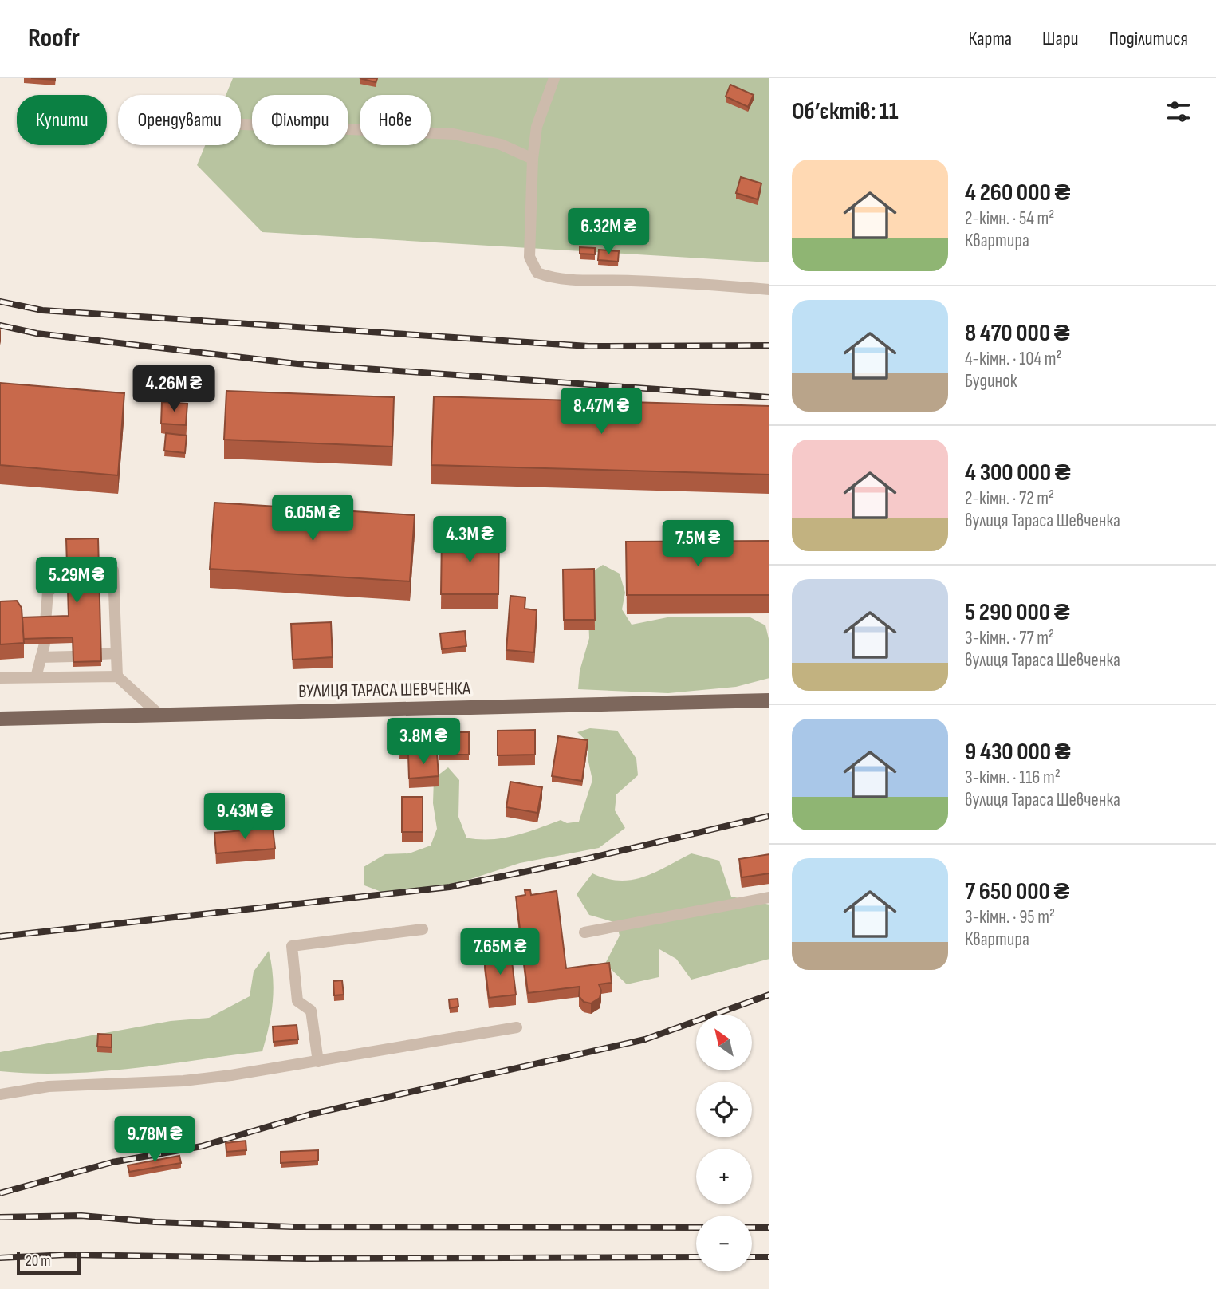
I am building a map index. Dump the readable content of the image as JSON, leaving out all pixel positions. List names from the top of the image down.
{
  "streets": {
    "main road": ["ВУЛИЦЯ ТАРАСА ШЕВЧЕНКА"]
  },
  "scale_bar": "20 m",
  "north": "top left",
  "page": {
    "header": "Roofr",
    "nav": ["Карта", "Шари", "Поділитися"],
    "heading": "Об’єктів: 11",
    "chip": [
      "Купити",
      "Орендувати",
      "Фільтри",
      "Нове"
    ],
    "list": [
      {
        "name": "4 260 000 ₴",
        "note": "2-кімн. · 54 m² · Квартира"
      },
      {
        "name": "8 470 000 ₴",
        "note": "4-кімн. · 104 m² · Будинок"
      },
      {
        "name": "4 300 000 ₴",
        "note": "2-кімн. · 72 m² · вулиця Тараса Шевченка"
      },
      {
        "name": "5 290 000 ₴",
        "note": "3-кімн. · 77 m² · вулиця Тараса Шевченка"
      },
      {
        "name": "9 430 000 ₴",
        "note": "3-кімн. · 116 m² · вулиця Тараса Шевченка"
      },
      {
        "name": "7 650 000 ₴",
        "note": "3-кімн. · 95 m² · Квартира"
      }
    ],
    "price": [
      "6.32M ₴",
      "4.26M ₴",
      "8.47M ₴",
      "6.05M ₴",
      "4.3M ₴",
      "7.5M ₴",
      "5.29M ₴",
      "3.8M ₴",
      "9.43M ₴",
      "7.65M ₴",
      "9.78M ₴"
    ],
    "map_buttons": ["+", "−"],
    "scale": "20 m"
  }
}
